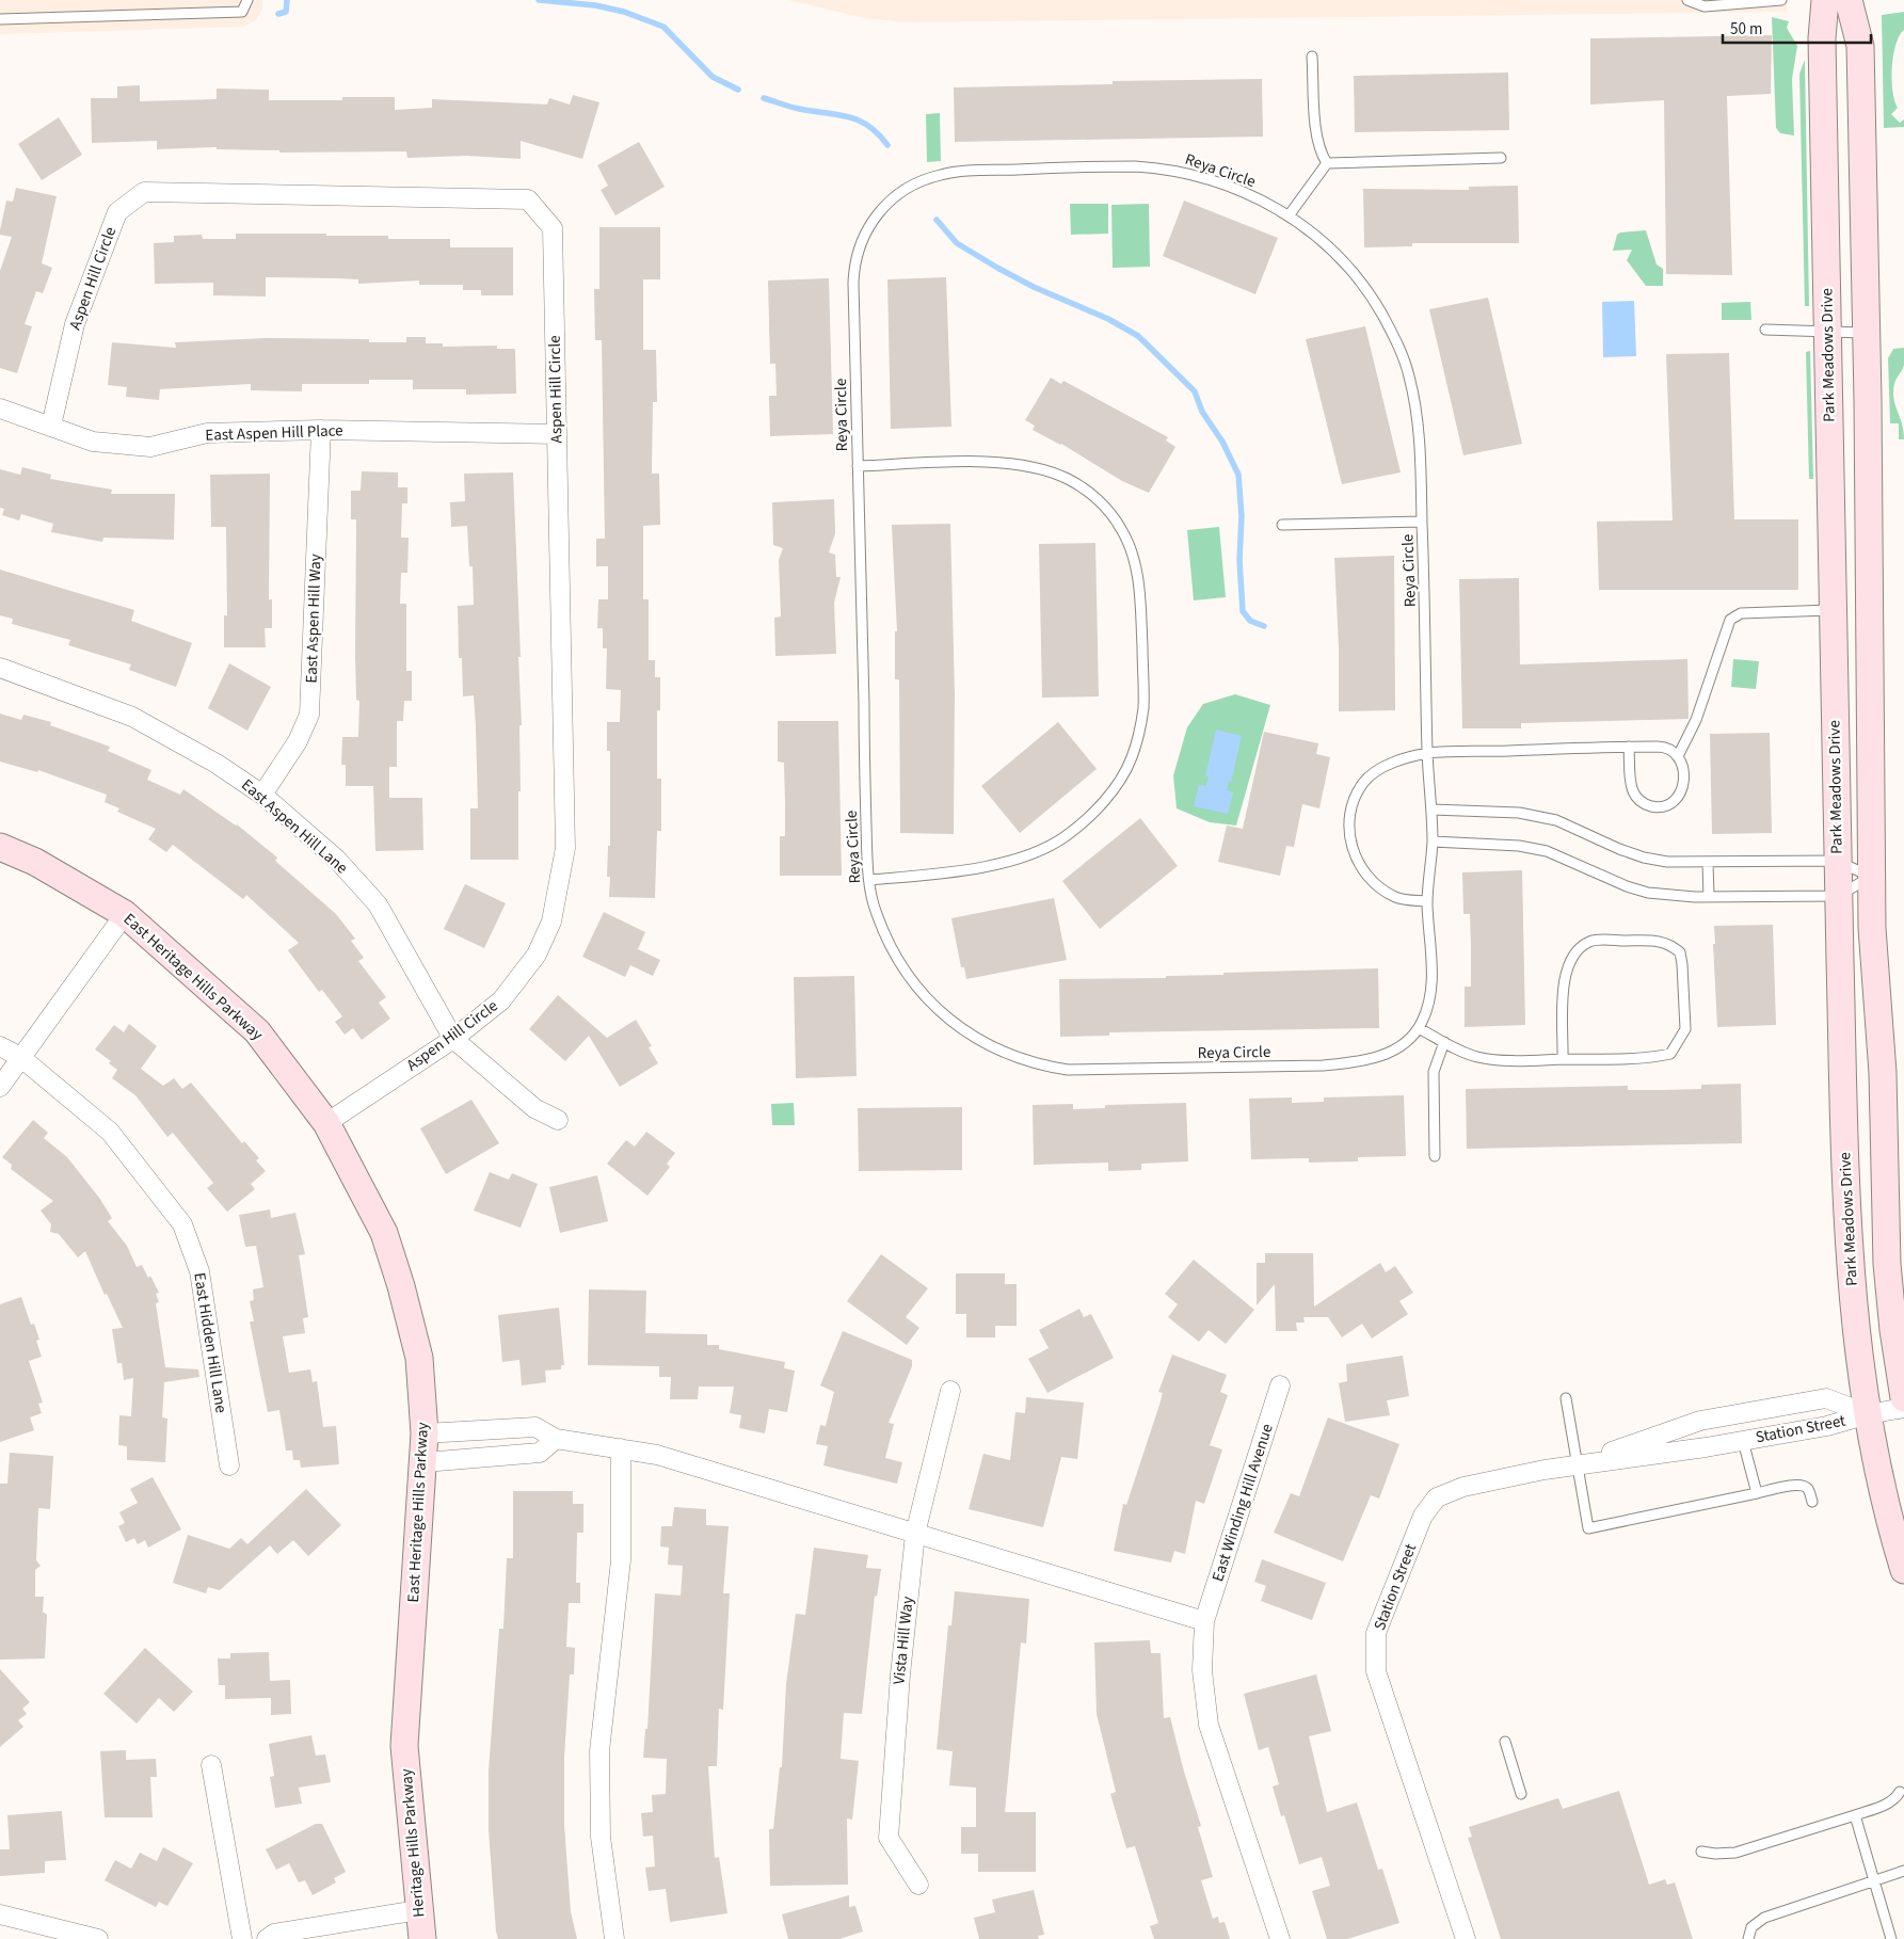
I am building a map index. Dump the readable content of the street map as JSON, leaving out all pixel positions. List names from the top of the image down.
{
  "streets": {
    "main road": ["Park Meadows Drive", "East Heritage Hills Parkway", "Heritage Hills Parkway"],
    "street": [
      "Aspen Hill Circle",
      "East Aspen Hill Place",
      "East Aspen Hill Way",
      "East Aspen Hill Lane",
      "East Hidden Hill Lane",
      "Station Street",
      "East Winding Hill Avenue",
      "Vista Hill Way"
    ],
    "lane": ["Reya Circle"]
  },
  "crossings": [
    ["Aspen Hill Circle", "East Aspen Hill Place"],
    ["Aspen Hill Circle", "East Aspen Hill Lane"],
    ["Aspen Hill Circle", "East Heritage Hills Parkway"],
    ["Park Meadows Drive", "Station Street"],
    ["East Aspen Hill Place", "East Aspen Hill Way"],
    ["East Aspen Hill Way", "East Aspen Hill Lane"],
    ["East Heritage Hills Parkway", "Heritage Hills Parkway"]
  ],
  "scale_bar": "50 m"
}
